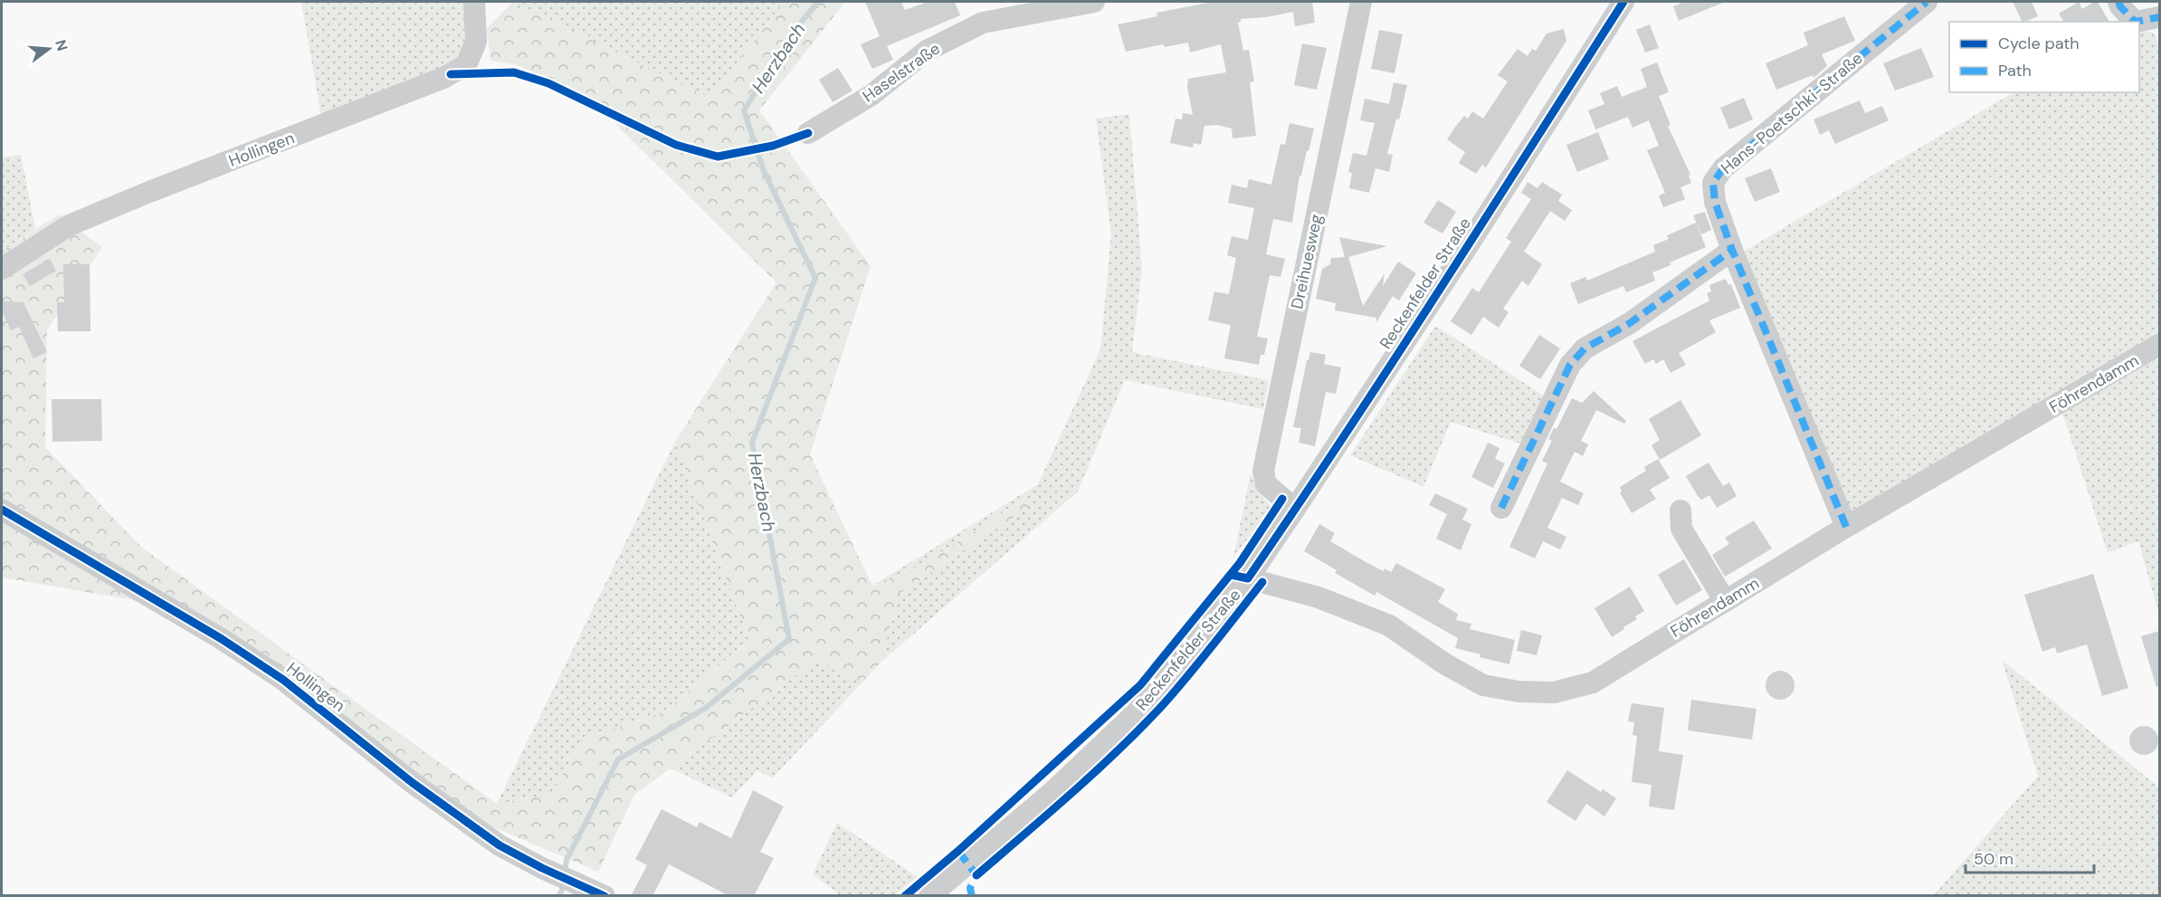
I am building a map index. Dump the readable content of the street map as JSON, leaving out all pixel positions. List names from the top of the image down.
{
  "streets": {
    "street": [
      "Haselstraße",
      "Hans-Poetschki-Straße",
      "Hollingen",
      "Dreihuesweg",
      "Reckenfelder Straße",
      "Föhrendamm"
    ]
  },
  "crossings": [
    ["Hans-Poetschki-Straße", "Föhrendamm"],
    ["Dreihuesweg", "Reckenfelder Straße"],
    ["Reckenfelder Straße", "Föhrendamm"]
  ],
  "water": ["Herzbach"],
  "legend": ["Cycle path", "Path"],
  "scale_bar": "50 m",
  "north": "right"
}
